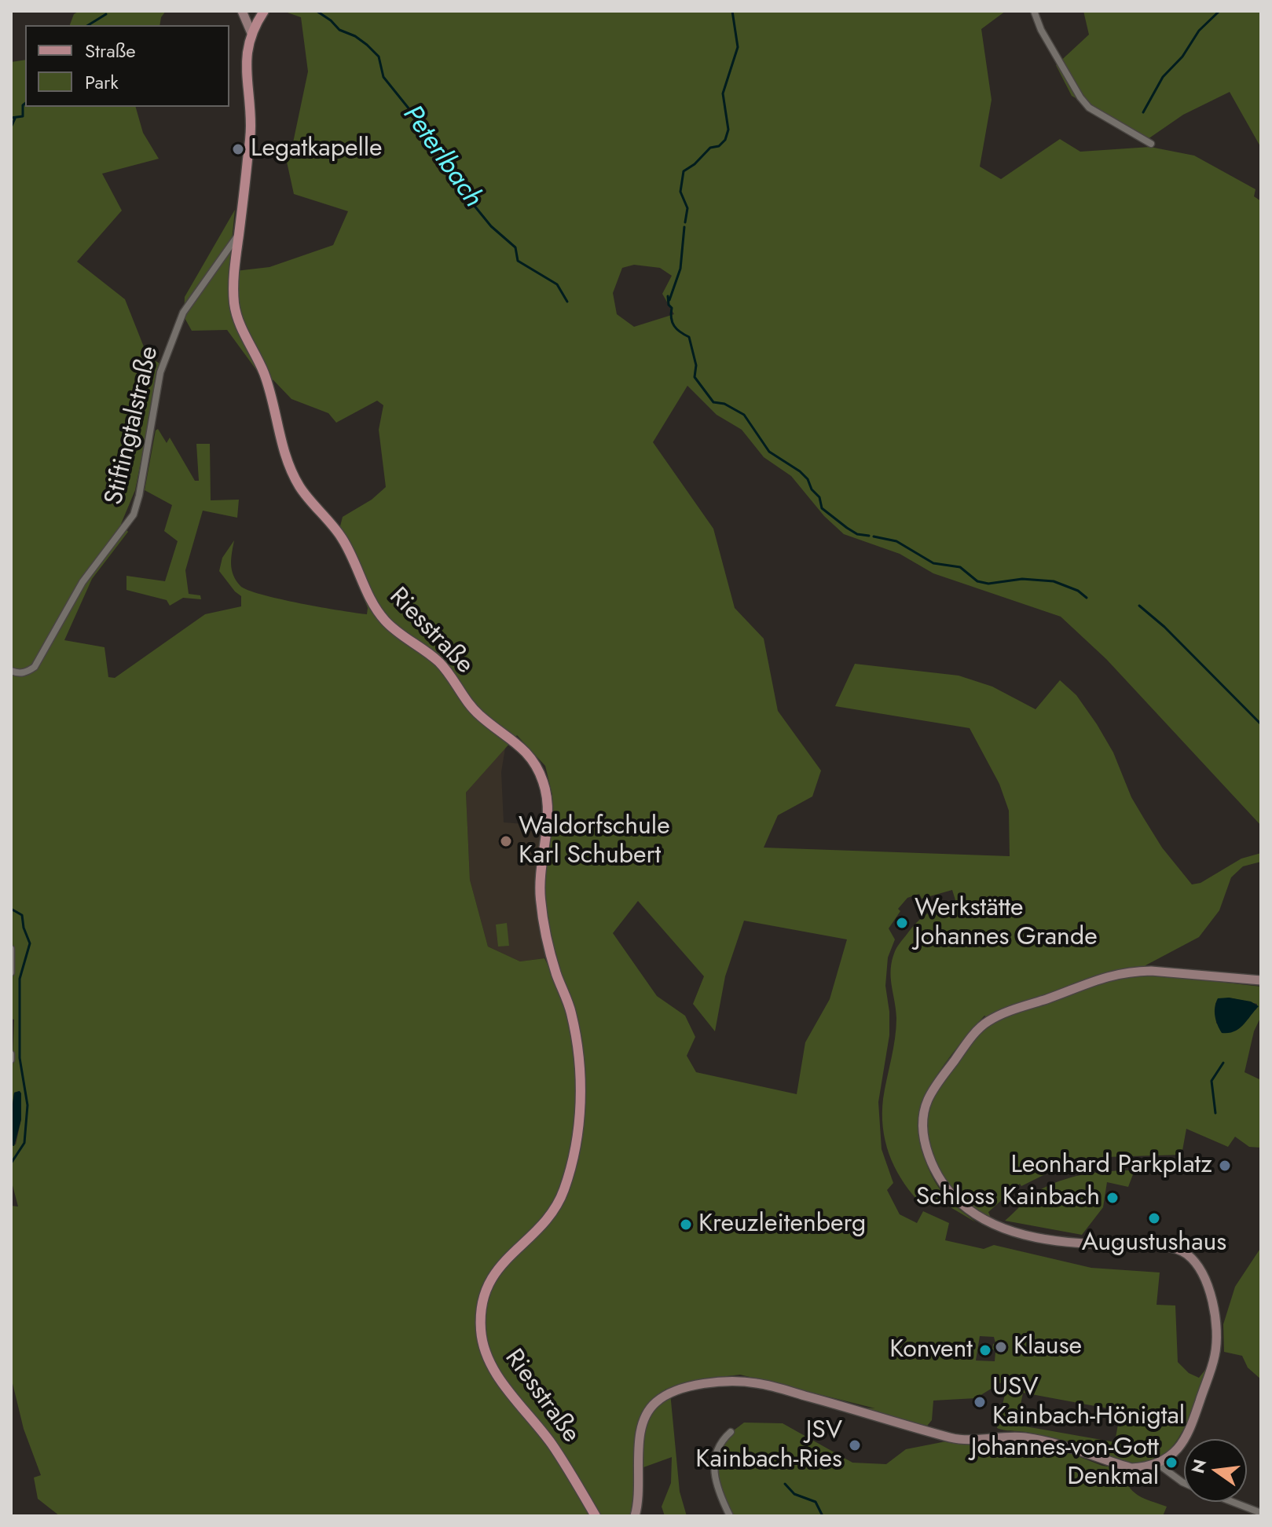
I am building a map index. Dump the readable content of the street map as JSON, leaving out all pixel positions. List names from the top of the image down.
{
  "streets": {
    "main road": ["Riesstraße"],
    "street": ["Stiftingtalstraße"]
  },
  "crossings": [
    ["Stiftingtalstraße", "Riesstraße"]
  ],
  "water": ["Peterlbach"],
  "places": [
    "Legatkapelle",
    "Waldorfschule Karl Schubert",
    "Werkstätte Johannes Grande",
    "Leonhard Parkplatz",
    "Schloss Kainbach",
    "Augustushaus",
    "Kreuzleitenberg",
    "Klause",
    "Konvent",
    "USV Kainbach-Hönigtal",
    "JSV Kainbach-Ries",
    "Johannes-von-Gott Denkmal"
  ],
  "legend": ["Straße", "Park"],
  "north": "left"
}
